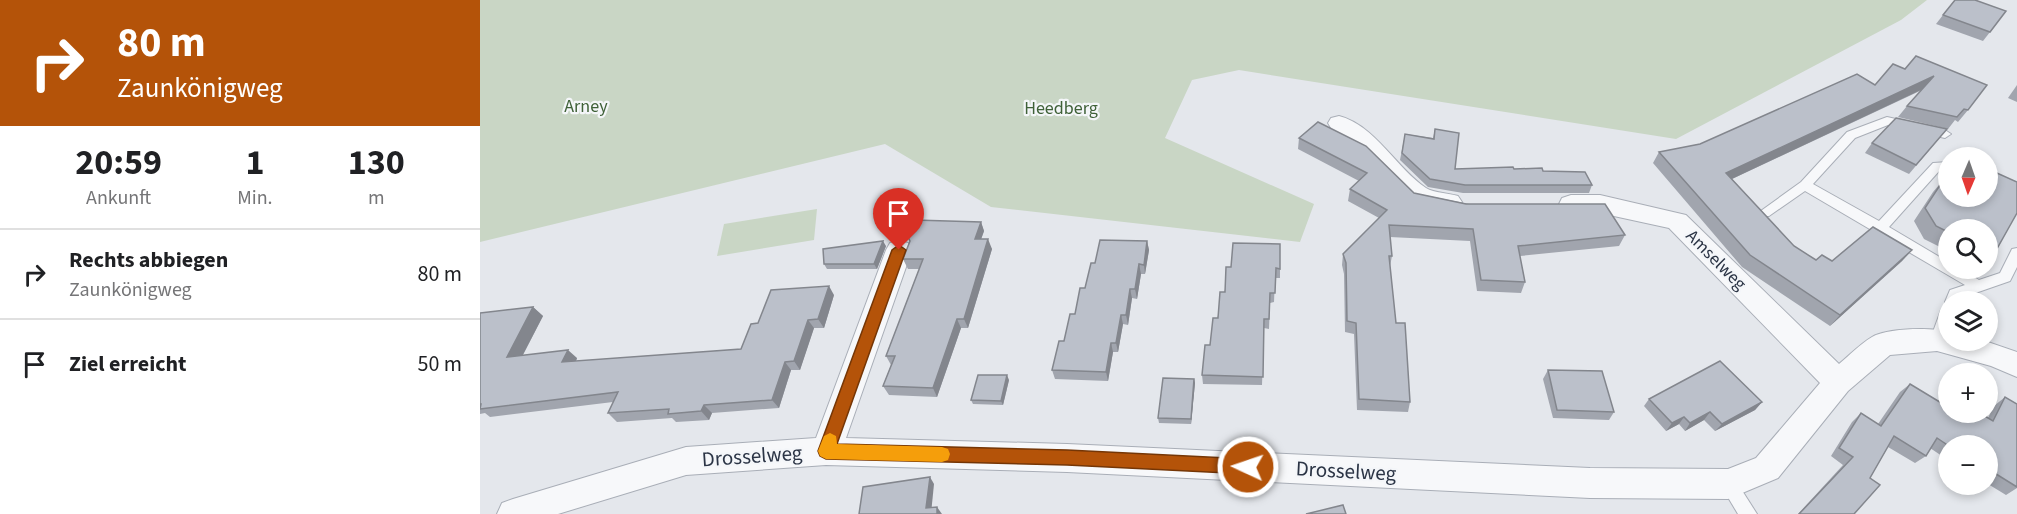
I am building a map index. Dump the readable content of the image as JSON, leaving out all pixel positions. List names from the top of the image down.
{
  "streets": {
    "street": ["Amselweg", "Drosselweg"]
  },
  "crossings": [
    ["Amselweg", "Drosselweg"]
  ],
  "parks": ["Arney", "Heedberg"],
  "north": "bottom",
  "page": {
    "turn": ["80 m", "Zaunkönigweg"],
    "eta": [
      "20:59",
      "Ankunft",
      "1",
      "Min.",
      "130",
      "m"
    ],
    "map_buttons": ["+", "−"],
    "list": [
      {
        "name": "Rechts abbiegen",
        "note": "Zaunkönigweg",
        "value": "80 m"
      },
      {
        "name": "Ziel erreicht",
        "value": "50 m"
      }
    ]
  }
}
